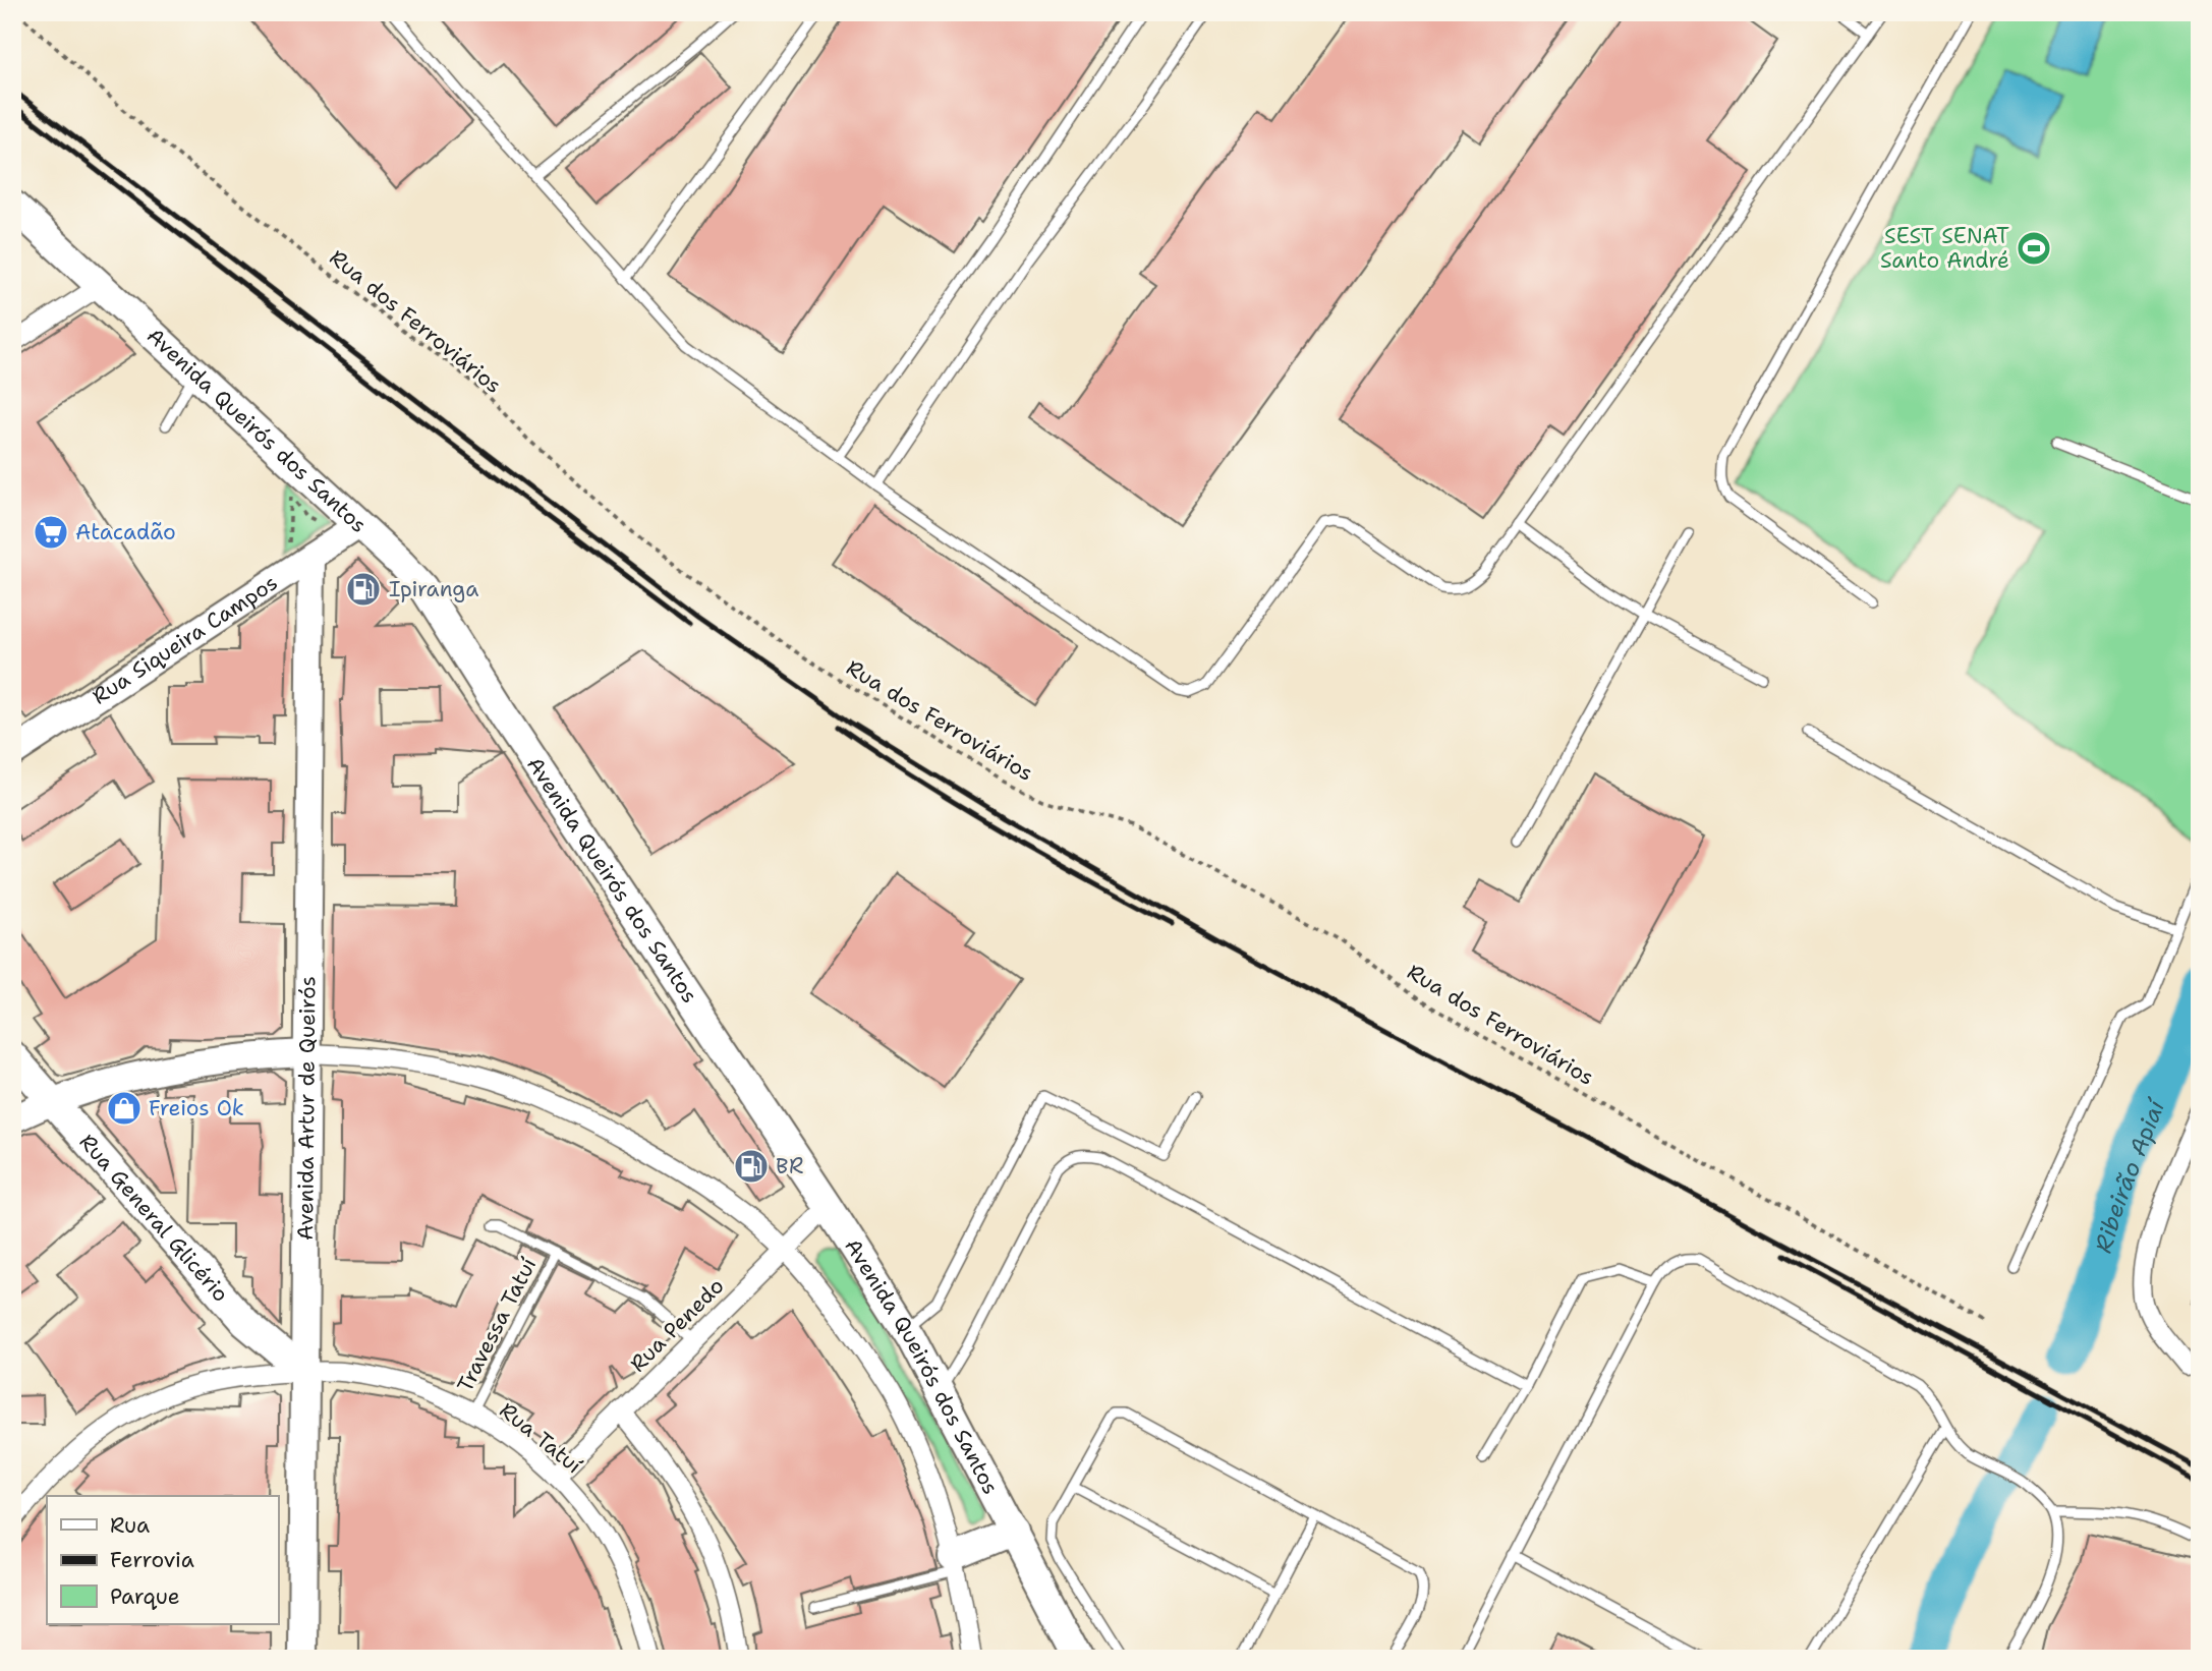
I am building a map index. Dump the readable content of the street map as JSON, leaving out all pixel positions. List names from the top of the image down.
{
  "streets": {
    "main road": ["Avenida Queirós dos Santos", "Avenida Artur de Queirós", "Rua General Glicério"],
    "street": ["Rua Siqueira Campos", "Rua Penedo", "Rua Tatuí"],
    "lane": ["Travessa Tatuí"],
    "path": ["Rua dos Ferroviários"]
  },
  "crossings": [
    ["Avenida Queirós dos Santos", "Rua Siqueira Campos"],
    ["Avenida Queirós dos Santos", "Rua Penedo"],
    ["Rua Siqueira Campos", "Avenida Artur de Queirós"],
    ["Avenida Artur de Queirós", "Rua General Glicério"],
    ["Avenida Artur de Queirós", "Rua Tatuí"],
    ["Rua General Glicério", "Rua Tatuí"],
    ["Travessa Tatuí", "Rua Tatuí"],
    ["Rua Penedo", "Rua Tatuí"]
  ],
  "water": ["Ribeirão Apiaí"],
  "places": {
    "sports": ["SEST SENAT Santo André"],
    "supermarket": ["Atacadão"],
    "fuel station": ["Ipiranga", "BR"],
    "shop": ["Freios Ok"]
  },
  "legend": ["Rua", "Ferrovia", "Parque"]
}
